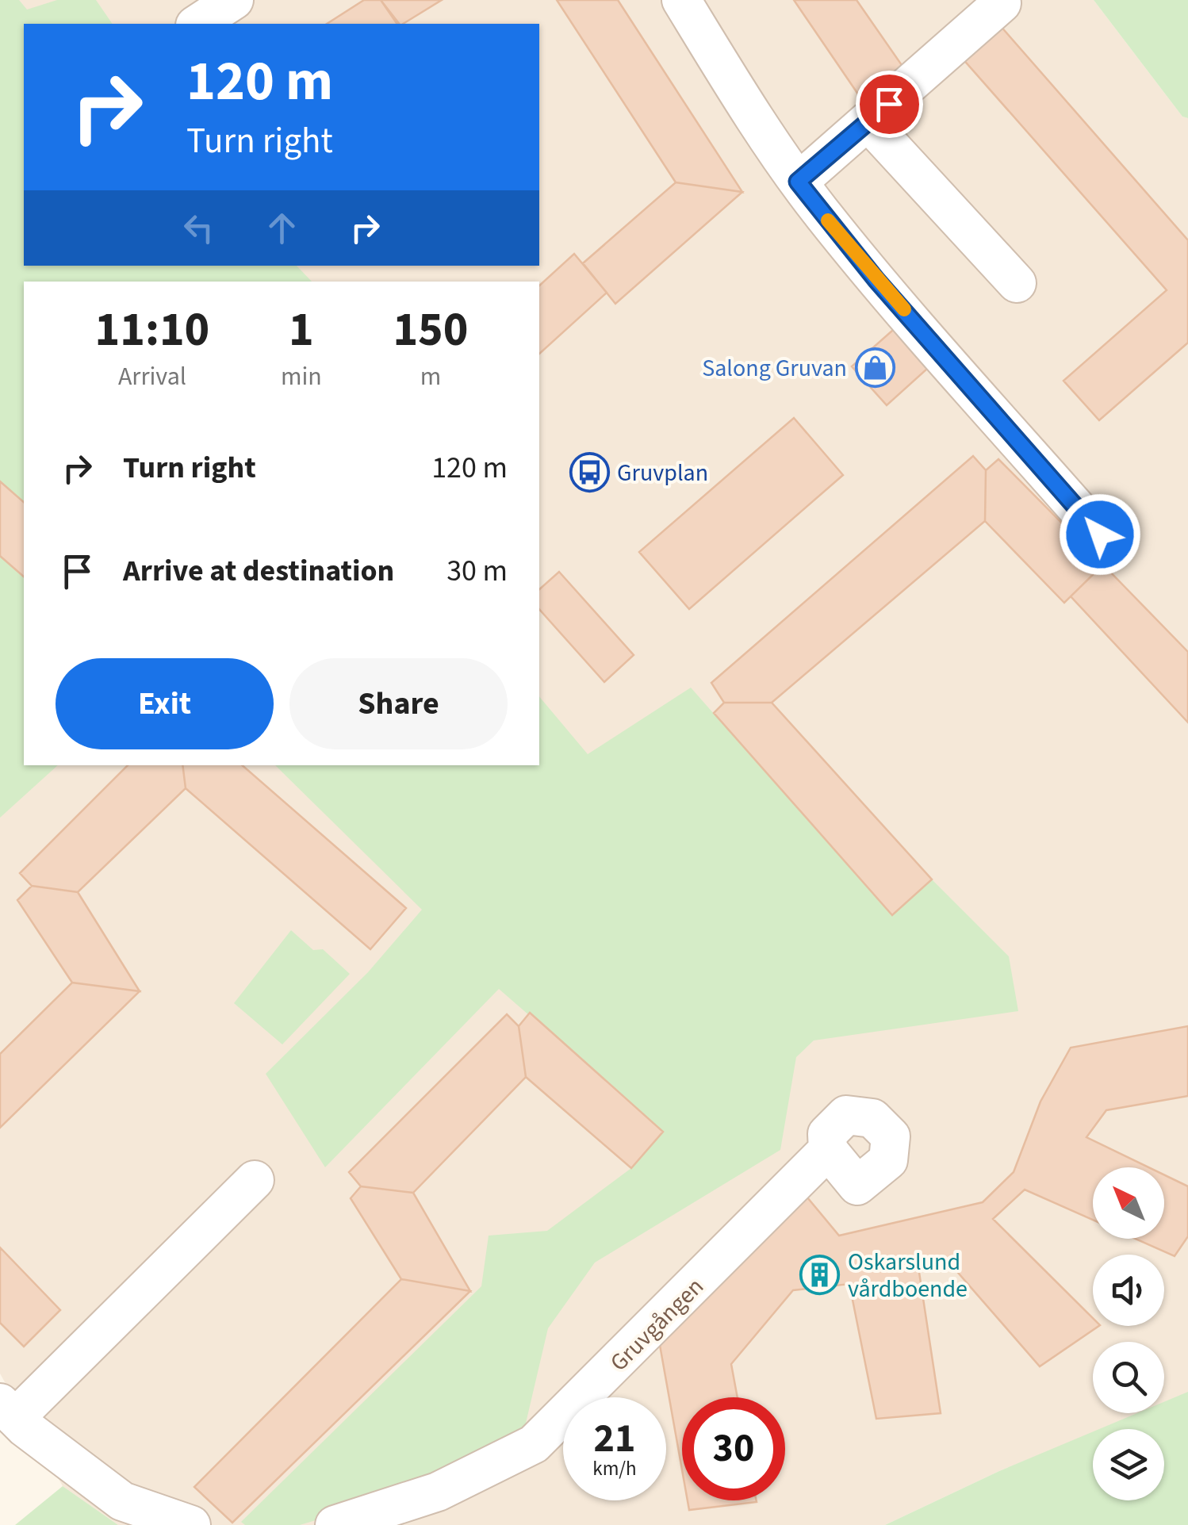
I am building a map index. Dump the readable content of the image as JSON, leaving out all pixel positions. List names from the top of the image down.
{
  "streets": {
    "street": ["Gruvgången"]
  },
  "places": {
    "shop": ["Salong Gruvan"],
    "bus stop": ["Gruvplan"],
    "building": ["Oskarslund vårdboende"]
  },
  "north": "top left",
  "page": {
    "turn": ["120 m", "Turn right"],
    "eta": [
      "11:10",
      "Arrival",
      "1",
      "min",
      "150",
      "m"
    ],
    "list": [
      {
        "name": "Turn right",
        "value": "120 m"
      },
      {
        "name": "Arrive at destination",
        "value": "30 m"
      }
    ],
    "buttons": ["Exit", "Share"],
    "speed": "21 km/h",
    "limit": "30"
  }
}
